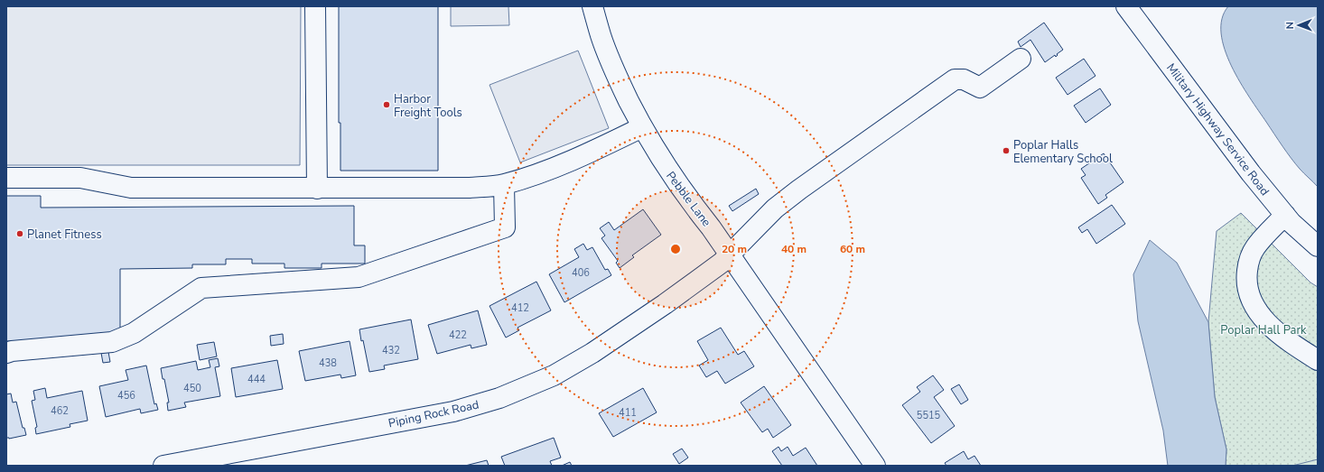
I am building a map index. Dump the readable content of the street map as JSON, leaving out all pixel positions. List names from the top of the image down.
{
  "streets": {
    "street": ["Military Highway Service Road", "Pebble Lane", "Piping Rock Road"]
  },
  "crossings": [
    ["Pebble Lane", "Piping Rock Road"]
  ],
  "parks": ["Poplar Hall Park"],
  "places": ["Harbor Freight Tools", "Poplar Halls Elementary School", "Planet Fitness"],
  "house_numbers": [
    "406",
    "412",
    "422",
    "432",
    "438",
    "444",
    "450",
    "456",
    "462",
    "411",
    "5515"
  ],
  "north": "left",
  "rings": ["20 m", "40 m", "60 m"]
}
